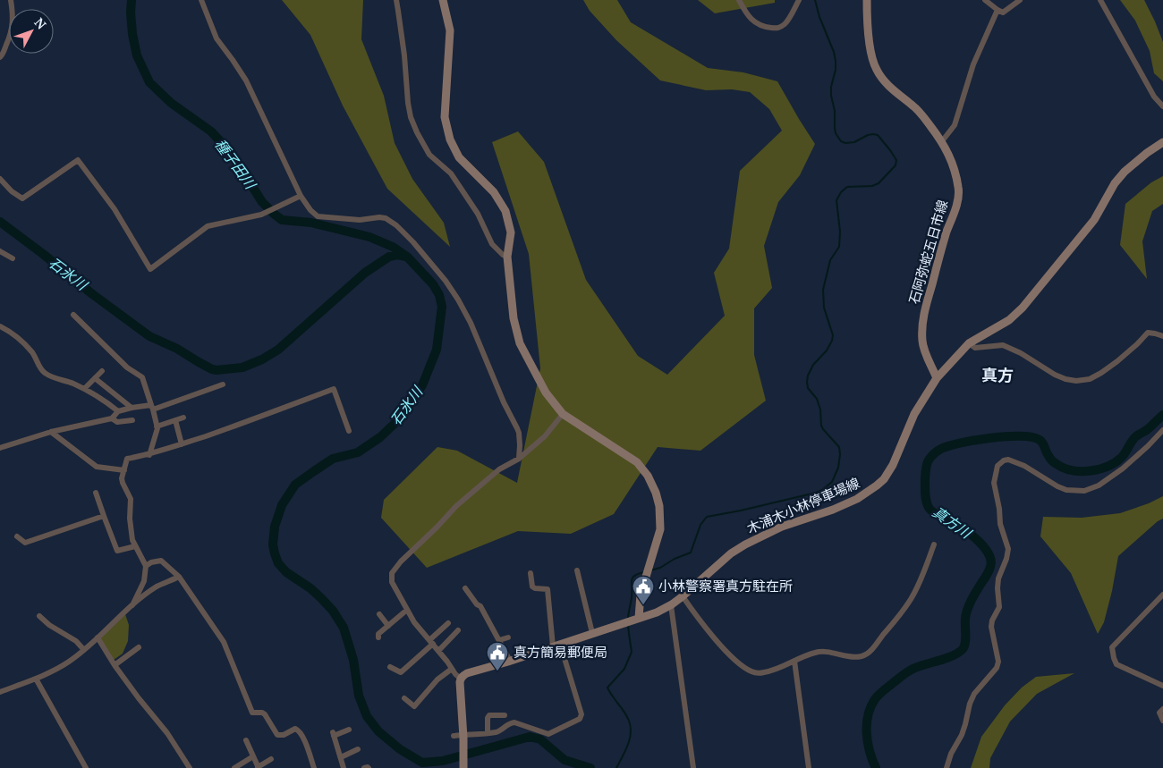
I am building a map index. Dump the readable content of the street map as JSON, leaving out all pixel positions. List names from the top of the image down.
{
  "streets": {
    "main road": ["石阿弥蛇五日市線", "木浦木小林停車場線"]
  },
  "crossings": [
    ["石阿弥蛇五日市線", "木浦木小林停車場線"]
  ],
  "districts": ["真方"],
  "water": ["種子田川", "石氷川", "真方川"],
  "places": {
    "public building": ["小林警察署真方駐在所", "真方簡易郵便局"]
  },
  "north": "top right"
}
